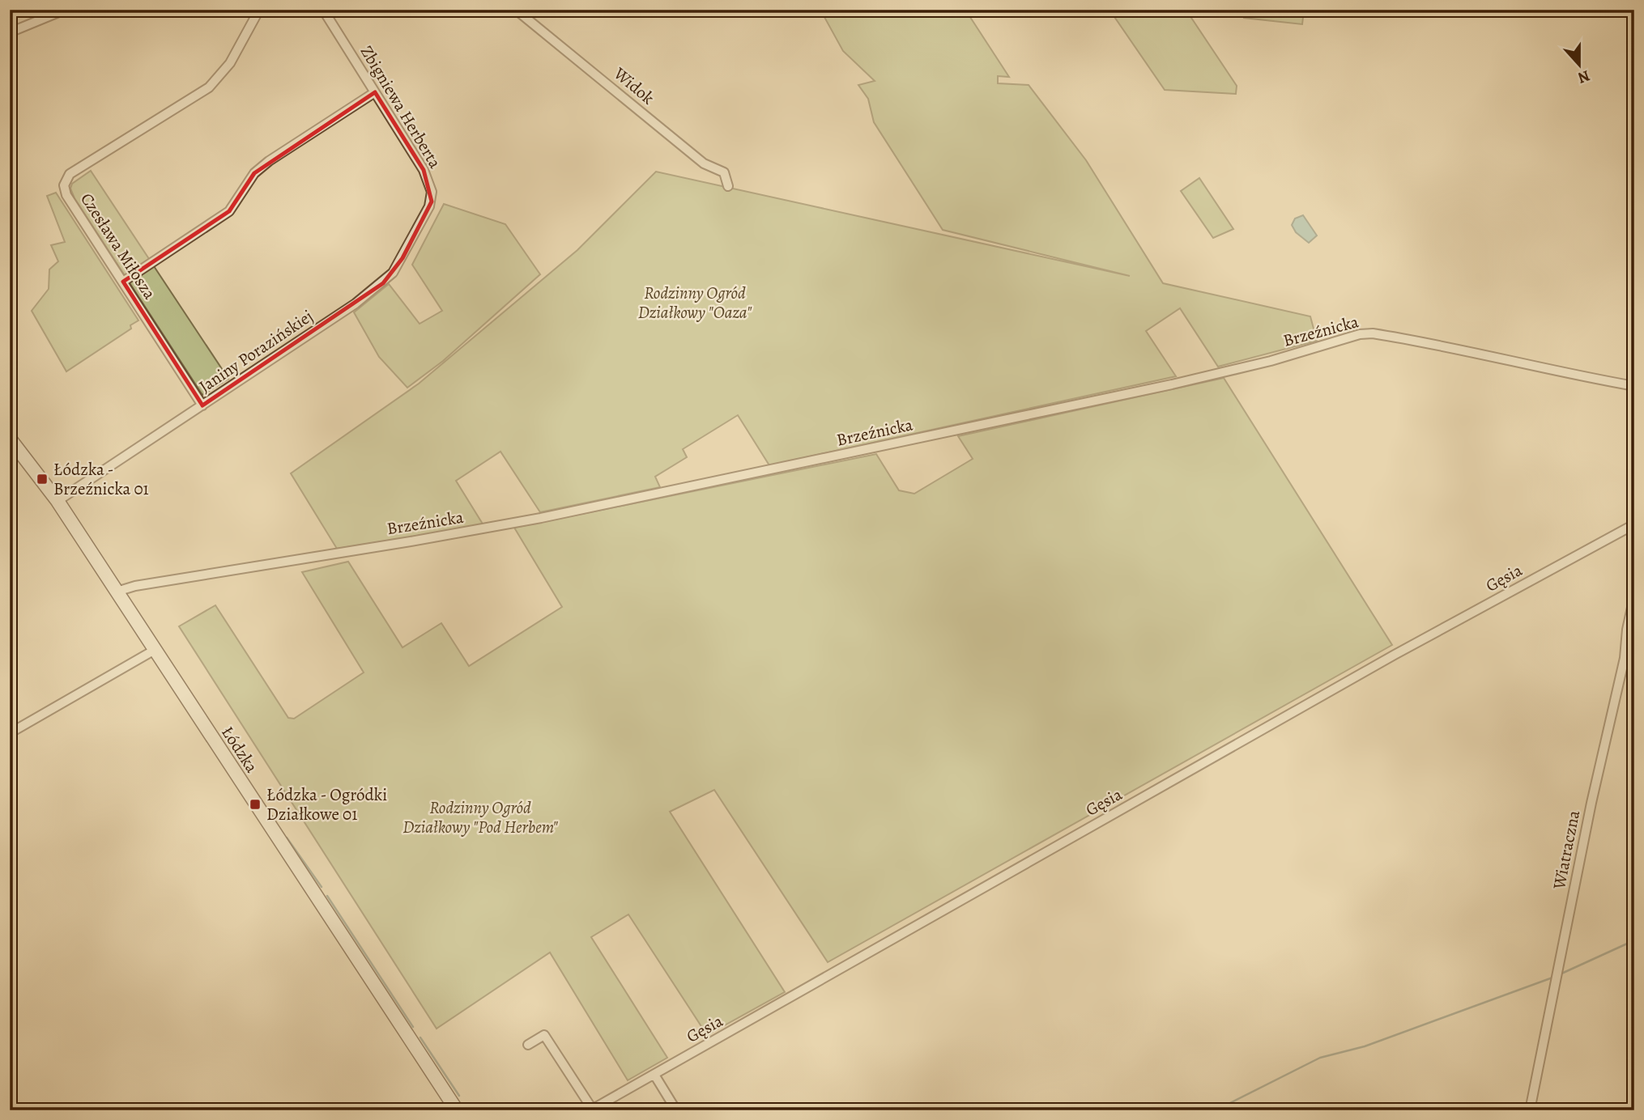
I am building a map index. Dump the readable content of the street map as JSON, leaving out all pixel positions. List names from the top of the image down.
{
  "streets": {
    "main road": ["Łódzka"],
    "street": [
      "Widok",
      "Zbigniewa Herberta",
      "Czesława Miłosza",
      "Brzeźnicka",
      "Janiny Porazińskiej",
      "Gęsia",
      "Wiatraczna"
    ]
  },
  "crossings": [
    ["Zbigniewa Herberta", "Janiny Porazińskiej"],
    ["Czesława Miłosza", "Janiny Porazińskiej"],
    ["Brzeźnicka", "Łódzka"],
    ["Janiny Porazińskiej", "Łódzka"]
  ],
  "parks": ["Rodzinny Ogród Działkowy \"Oaza\"", "Rodzinny Ogród Działkowy \"Pod Herbem\""],
  "places": {
    "transit": ["Łódzka - Brzeźnicka 01", "Łódzka - Ogródki Działkowe 01"]
  },
  "north": "bottom"
}
